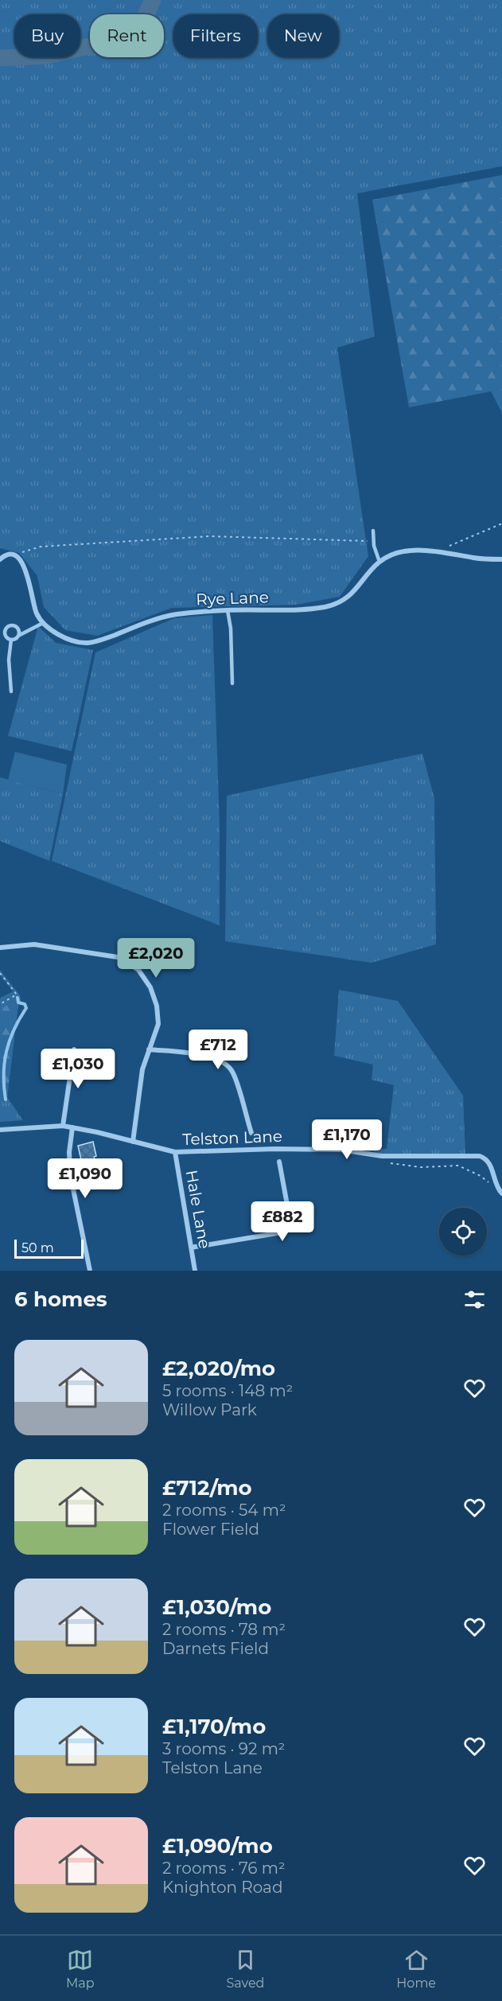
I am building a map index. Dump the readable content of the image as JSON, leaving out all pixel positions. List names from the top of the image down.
{
  "streets": {
    "street": ["Rye Lane", "Telston Lane", "Hale Lane"]
  },
  "crossings": [
    ["Telston Lane", "Hale Lane"]
  ],
  "scale_bar": "50 m",
  "page": {
    "chip": [
      "Buy",
      "Rent",
      "Filters",
      "New"
    ],
    "price": [
      "£2,020",
      "£712",
      "£1,030",
      "£1,170",
      "£1,090",
      "£882"
    ],
    "scale": "50 m",
    "heading": "6 homes",
    "list": [
      {
        "name": "£2,020/mo",
        "note": "5 rooms · 148 m² · Willow Park"
      },
      {
        "name": "£712/mo",
        "note": "2 rooms · 54 m² · Flower Field"
      },
      {
        "name": "£1,030/mo",
        "note": "2 rooms · 78 m² · Darnets Field"
      },
      {
        "name": "£1,170/mo",
        "note": "3 rooms · 92 m² · Telston Lane"
      },
      {
        "name": "£1,090/mo",
        "note": "2 rooms · 76 m² · Knighton Road"
      }
    ],
    "tabs": ["Map", "Saved", "Home"]
  }
}
